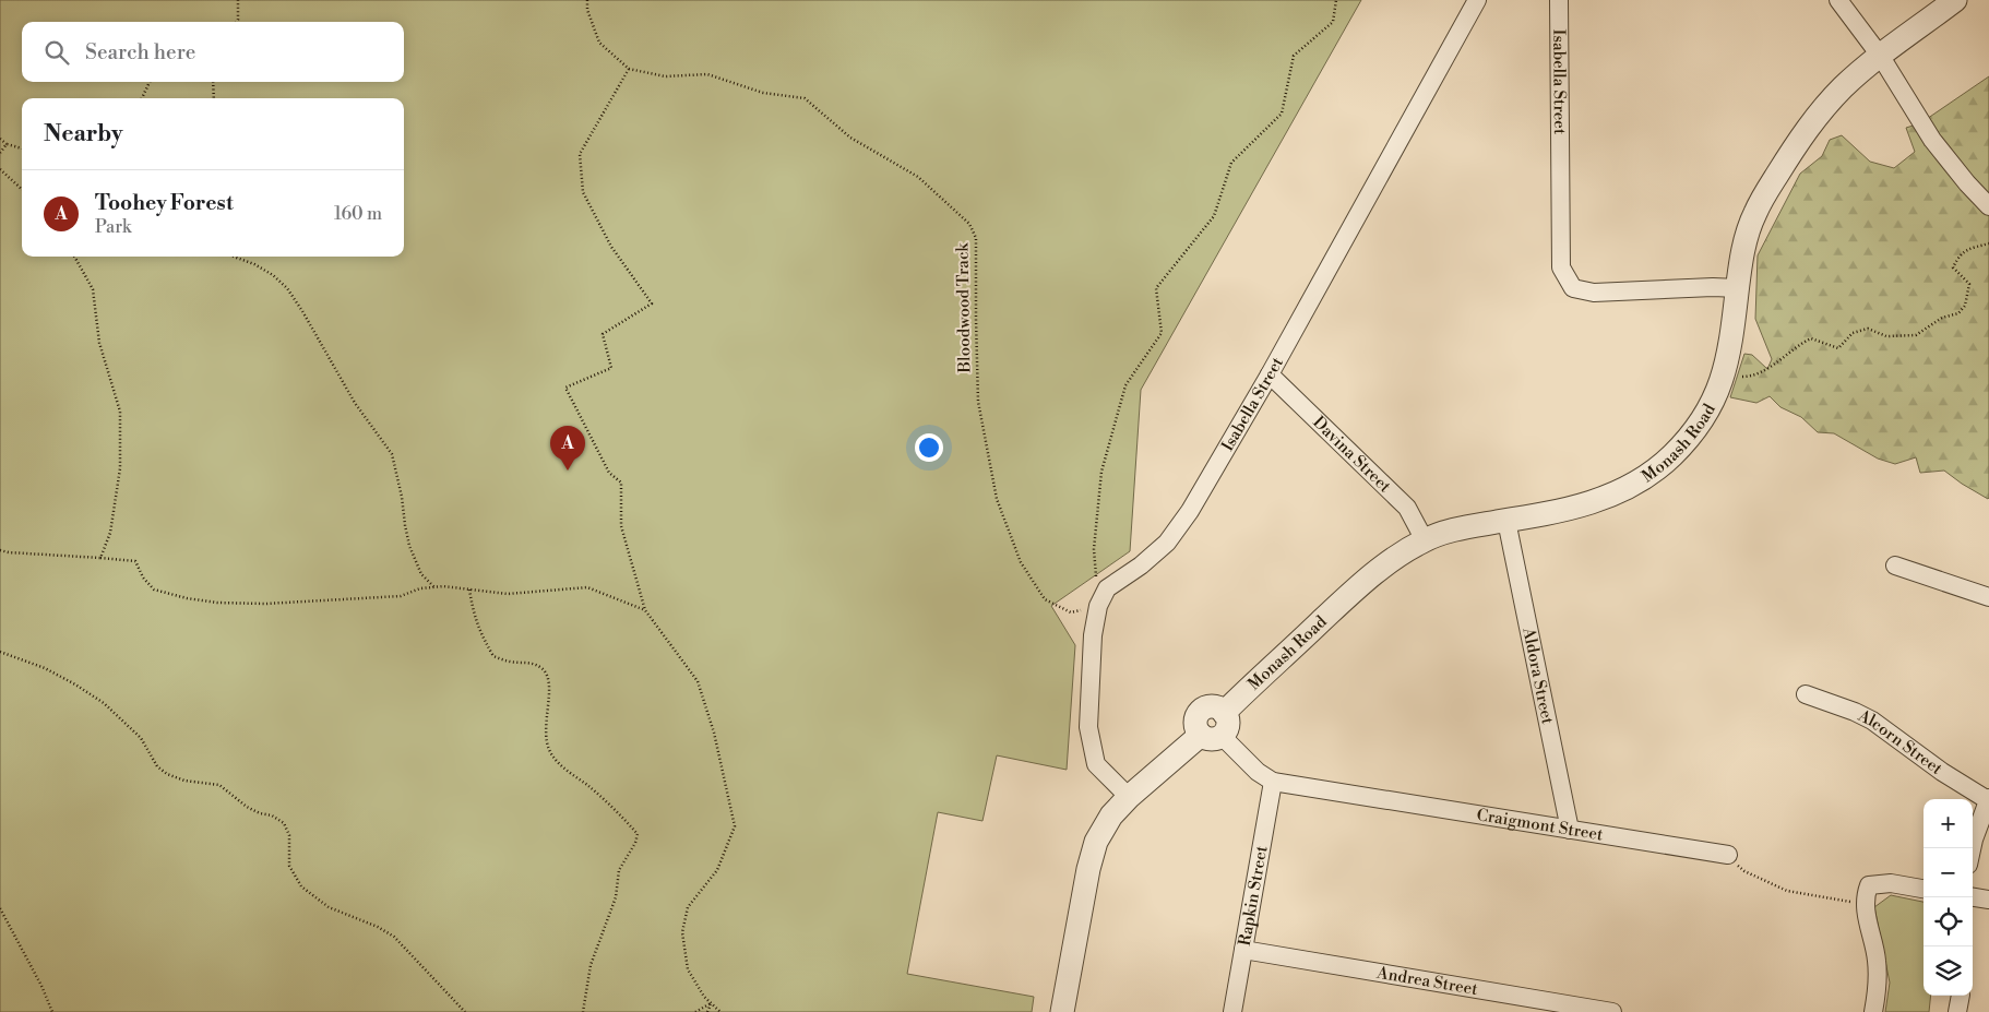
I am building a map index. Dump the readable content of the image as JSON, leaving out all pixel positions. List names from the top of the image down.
{
  "streets": {
    "street": [
      "Isabella Street",
      "Monash Road",
      "Davina Street",
      "Aldora Street",
      "Alcorn Street",
      "Craigmont Street",
      "Rapkin Street",
      "Andrea Street"
    ],
    "path": ["Bloodwood Track"]
  },
  "crossings": [
    ["Isabella Street", "Bloodwood Track"],
    ["Isabella Street", "Monash Road"],
    ["Isabella Street", "Davina Street"],
    ["Monash Road", "Davina Street"],
    ["Monash Road", "Aldora Street"],
    ["Monash Road", "Craigmont Street"],
    ["Aldora Street", "Craigmont Street"],
    ["Craigmont Street", "Rapkin Street"],
    ["Rapkin Street", "Andrea Street"]
  ],
  "page": {
    "search": "Search here",
    "heading": "Nearby",
    "list": [
      {
        "mark": "A",
        "name": "Toohey Forest",
        "note": "Park",
        "value": "160 m"
      }
    ],
    "pins": "A",
    "map_buttons": ["+", "−"]
  }
}
